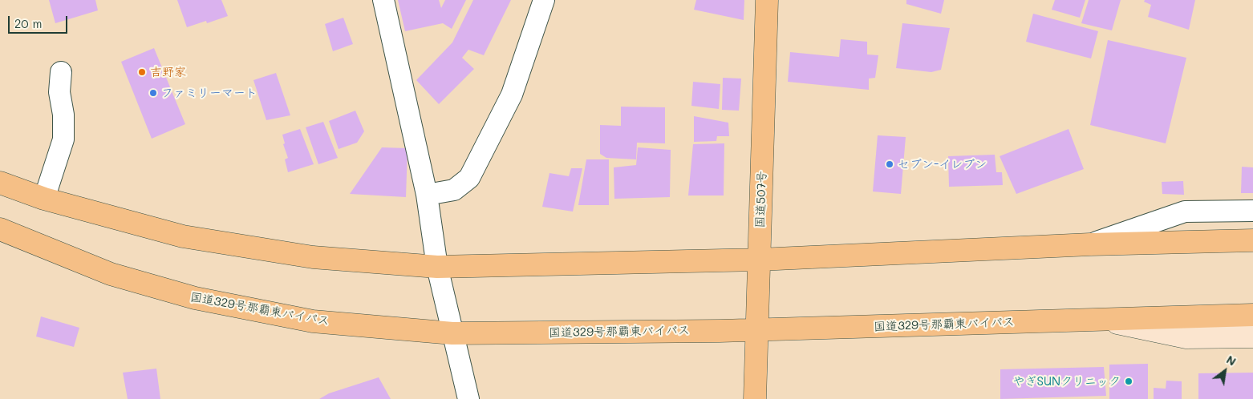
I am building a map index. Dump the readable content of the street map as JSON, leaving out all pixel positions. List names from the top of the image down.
{
  "streets": {
    "highway": ["国道507号", "国道329号那覇東バイパス"]
  },
  "crossings": [
    ["国道507号", "国道329号那覇東バイパス"]
  ],
  "places": [
    "吉野家",
    "ファミリーマート",
    "セブン-イレブン",
    "やぎSUNクリニック"
  ],
  "scale_bar": "20 m",
  "north": "top right"
}
